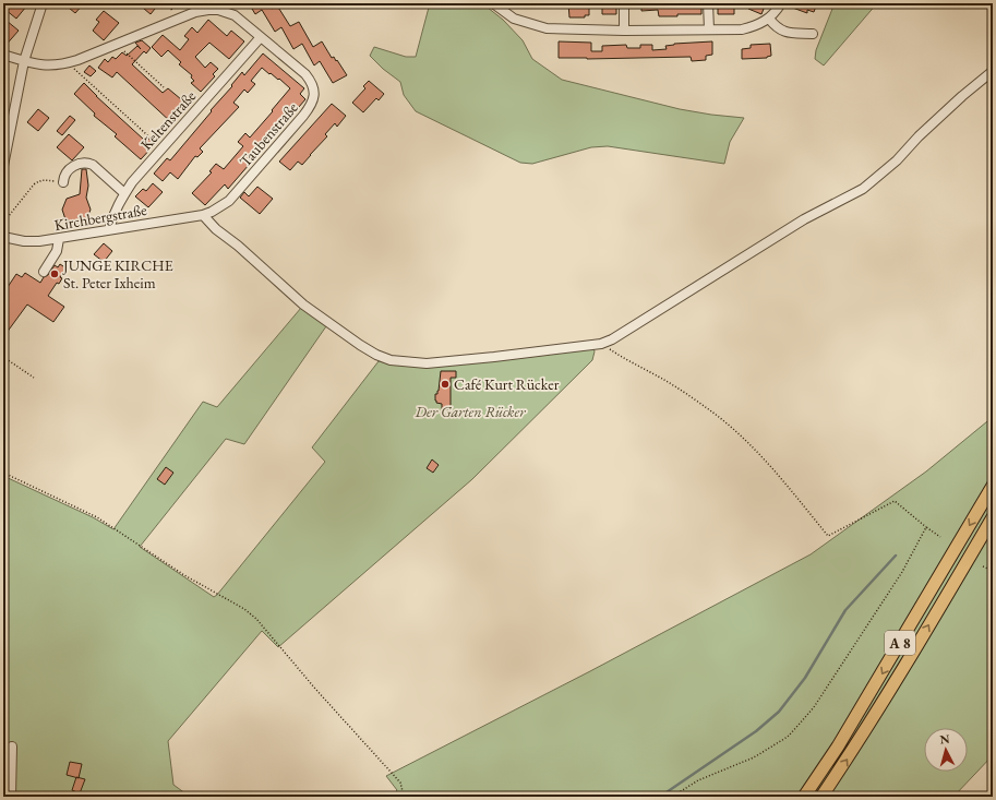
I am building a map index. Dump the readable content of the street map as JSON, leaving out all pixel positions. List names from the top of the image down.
{
  "streets": {
    "highway": ["A 8"],
    "street": ["Keltenstraße", "Taubenstraße", "Kirchbergstraße"]
  },
  "crossings": [
    ["Keltenstraße", "Taubenstraße"],
    ["Keltenstraße", "Kirchbergstraße"],
    ["Taubenstraße", "Kirchbergstraße"]
  ],
  "parks": ["Der Garten Rücker"],
  "places": ["JUNGE KIRCHE St. Peter Ixheim", "Café Kurt Rücker"],
  "north": "top"
}
